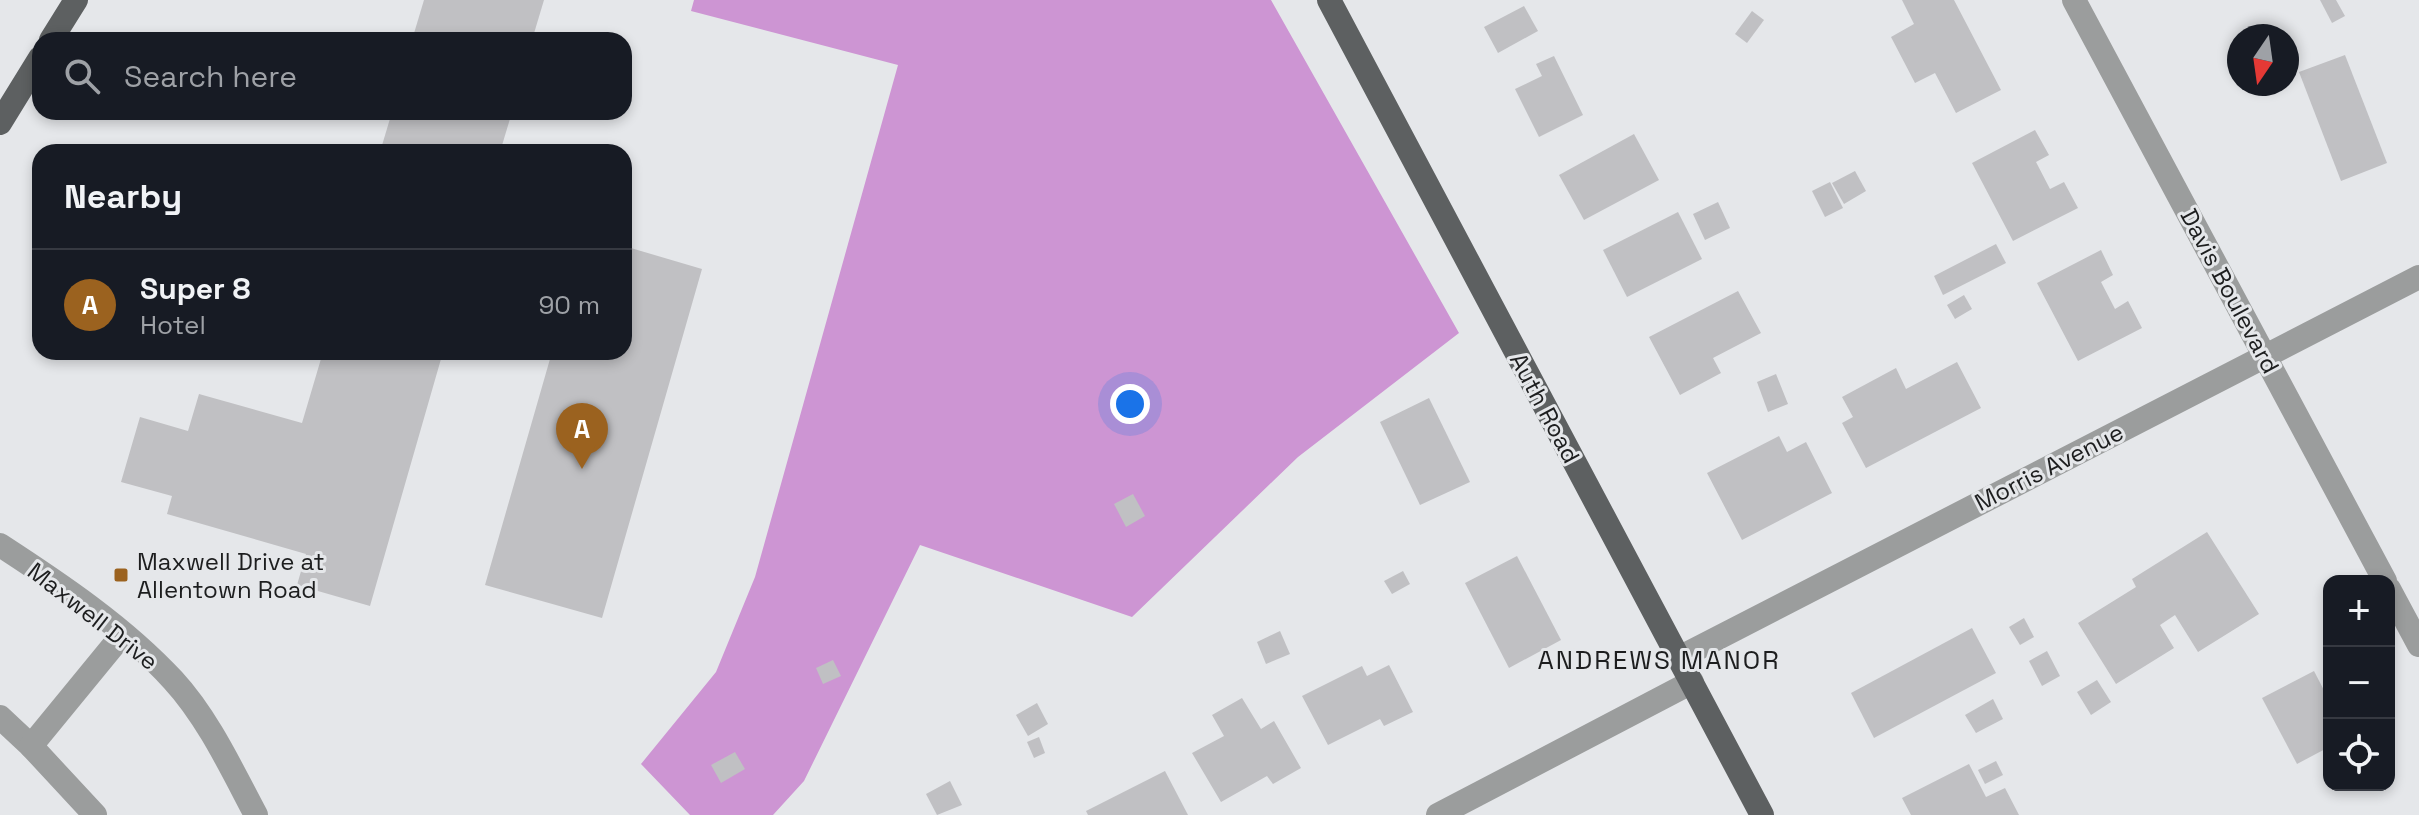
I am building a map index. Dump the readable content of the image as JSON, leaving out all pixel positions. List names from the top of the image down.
{
  "streets": {
    "main road": ["Auth Road"],
    "street": ["Davis Boulevard", "Morris Avenue", "Maxwell Drive"]
  },
  "crossings": [
    ["Davis Boulevard", "Morris Avenue"],
    ["Auth Road", "Morris Avenue"]
  ],
  "districts": ["ANDREWS MANOR"],
  "places": {
    "transit": ["Maxwell Drive at Allentown Road"]
  },
  "north": "bottom",
  "page": {
    "search": "Search here",
    "heading": "Nearby",
    "list": [
      {
        "mark": "A",
        "name": "Super 8",
        "note": "Hotel",
        "value": "90 m"
      }
    ],
    "pins": "A",
    "map_buttons": ["+", "−"]
  }
}
